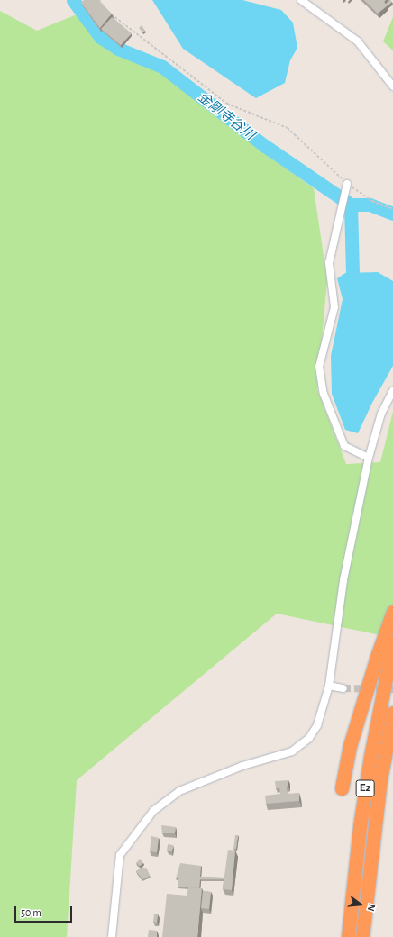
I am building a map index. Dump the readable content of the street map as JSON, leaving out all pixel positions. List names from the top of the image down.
{
  "streets": {
    "highway": ["E2"]
  },
  "water": ["金剛寺谷川"],
  "scale_bar": "50 m",
  "north": "right"
}
